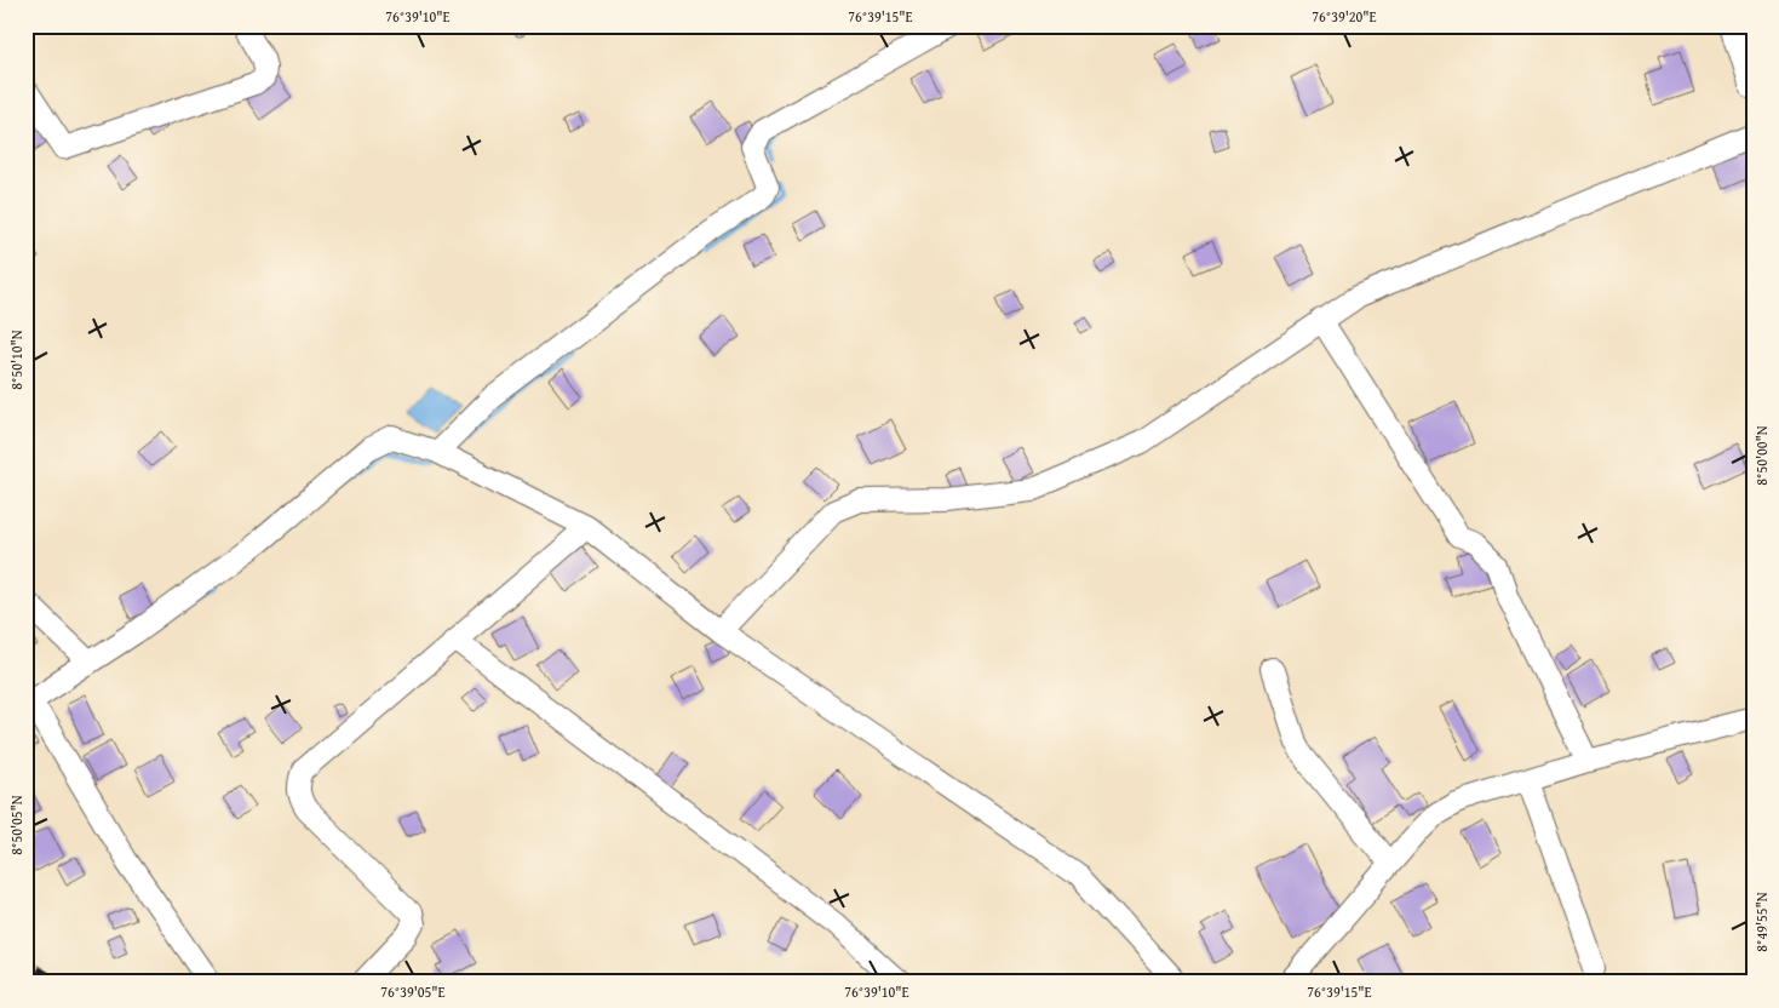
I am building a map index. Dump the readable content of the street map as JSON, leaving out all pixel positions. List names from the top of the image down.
{
  "coordinates": [
    "76°39'10\"E",
    "76°39'15\"E",
    "76°39'20\"E",
    "8°50'10\"N",
    "8°50'00\"N",
    "8°50'05\"N",
    "8°49'55\"N",
    "76°39'05\"E"
  ]
}
